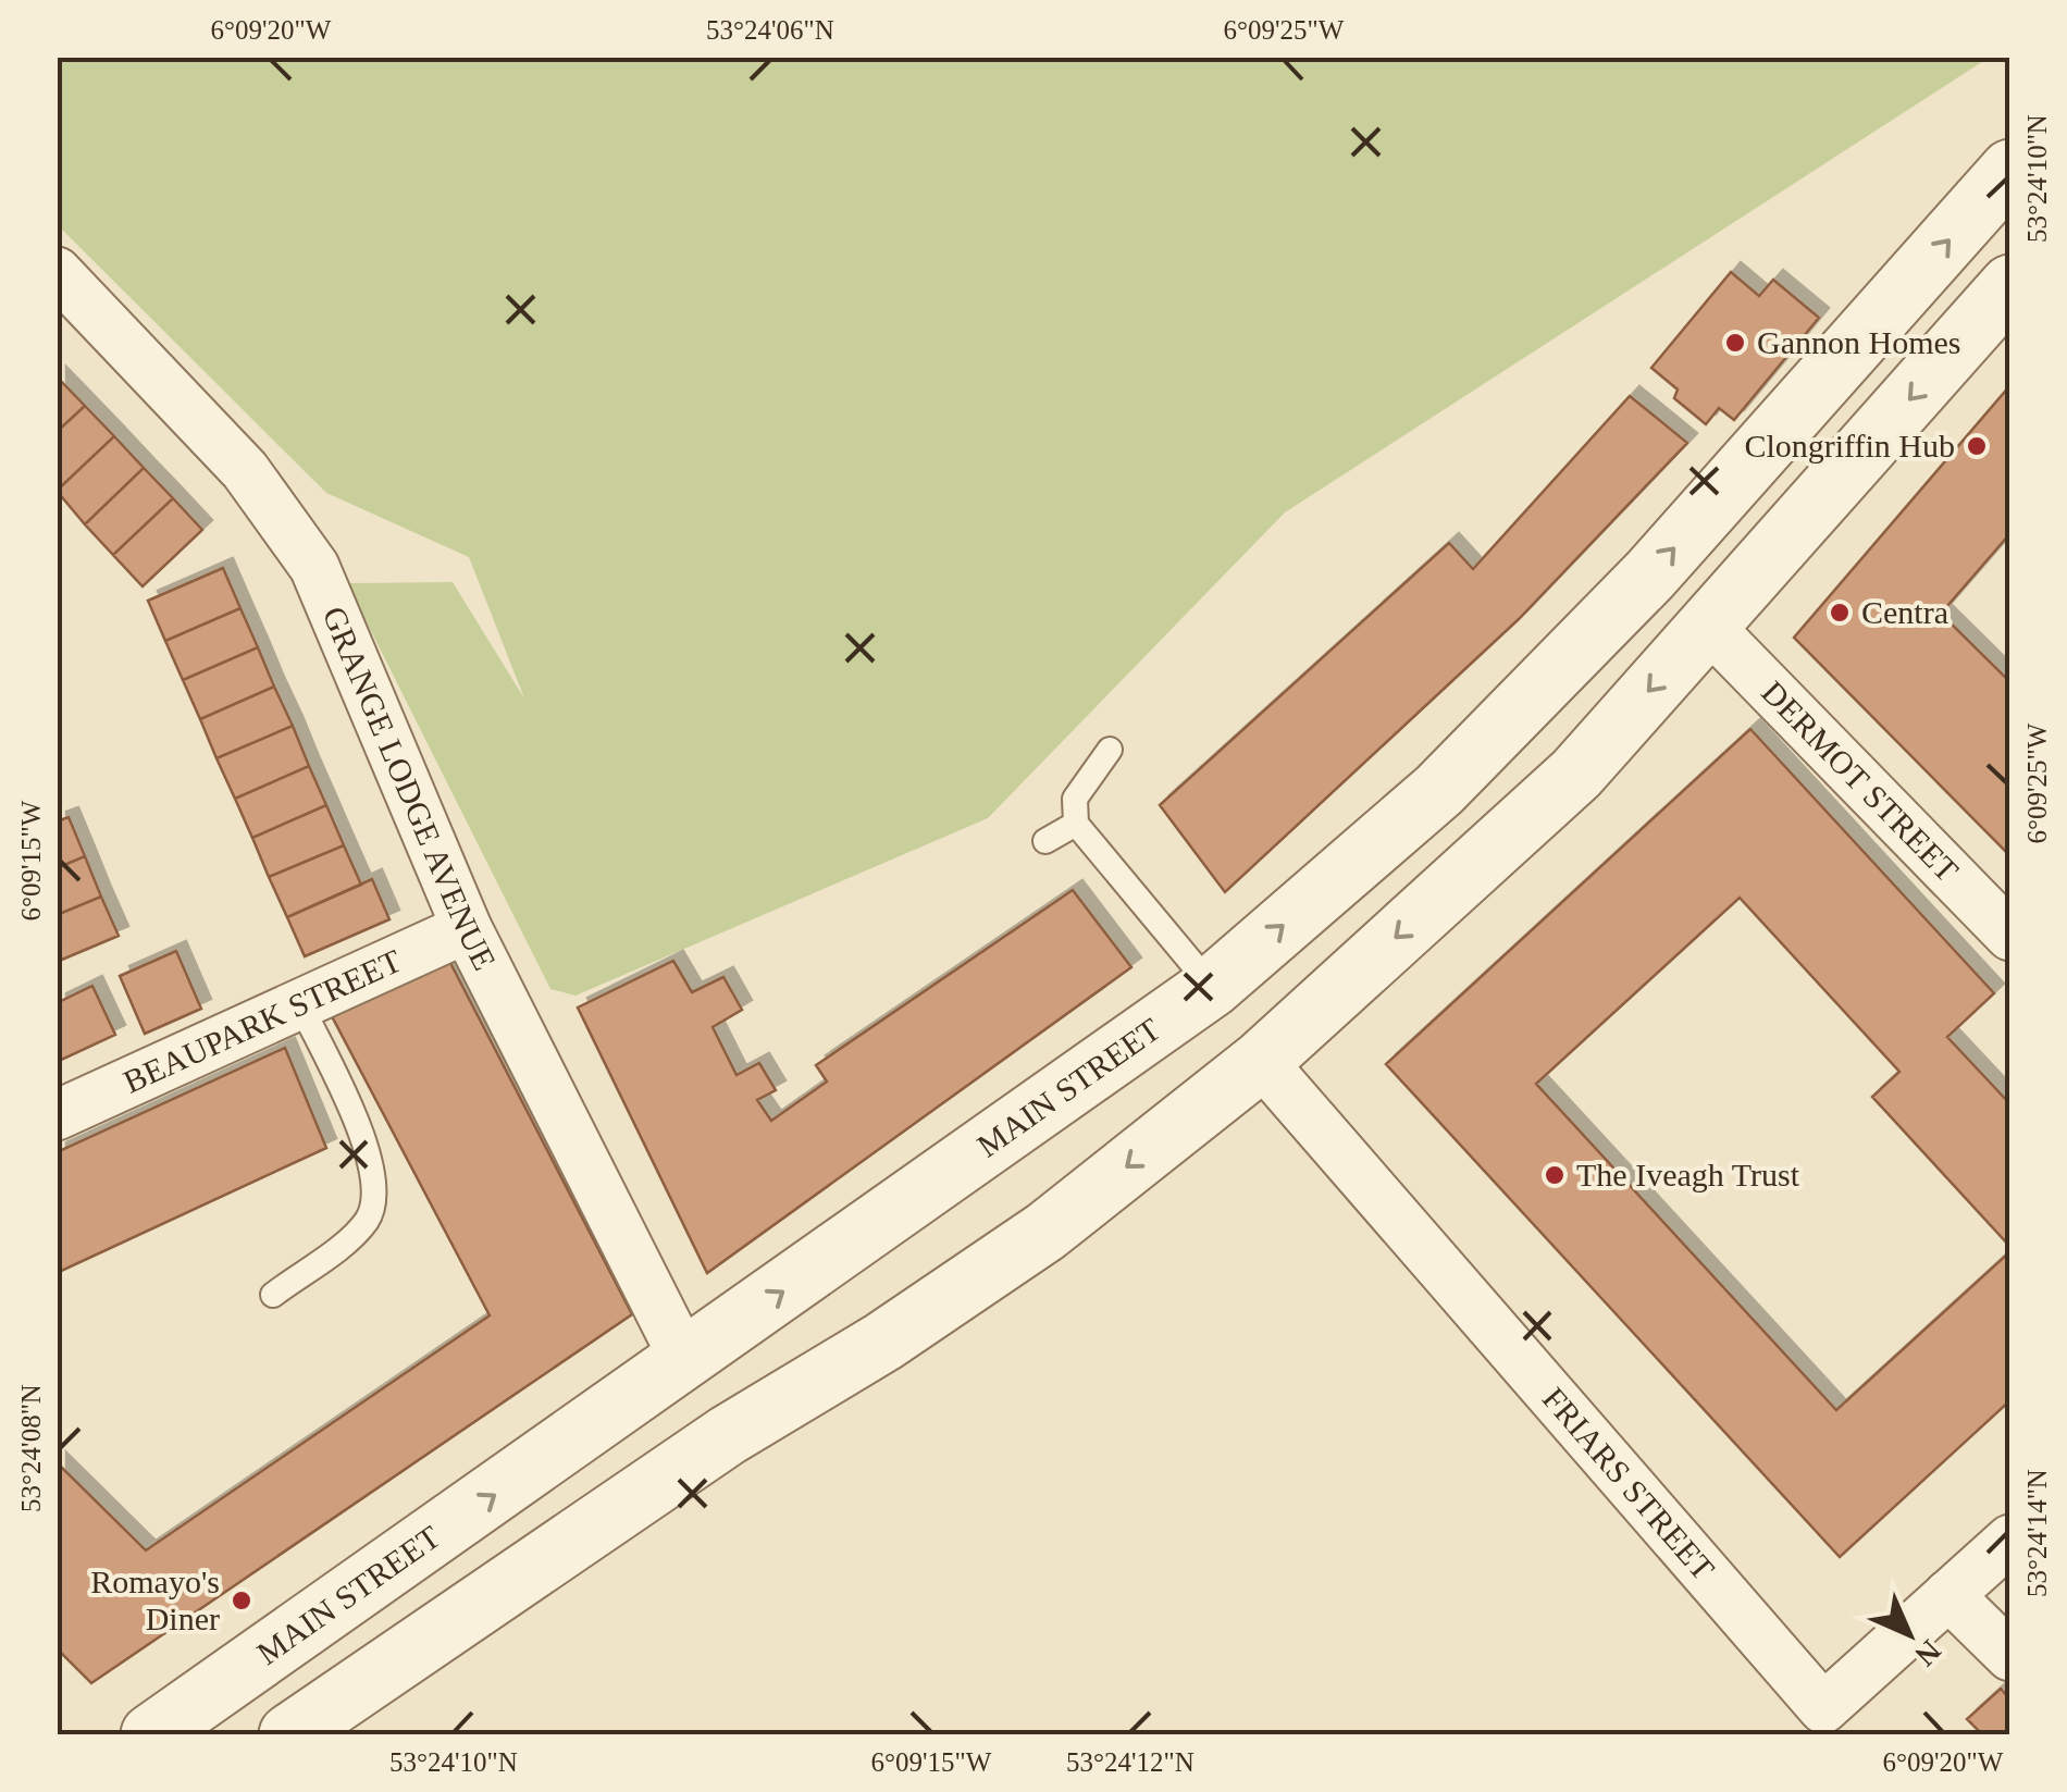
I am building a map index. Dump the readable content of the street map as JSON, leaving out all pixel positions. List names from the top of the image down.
{
  "streets": {
    "street": [
      "DERMOT STREET",
      "GRANGE LODGE AVENUE",
      "BEAUPARK STREET",
      "MAIN STREET",
      "FRIARS STREET"
    ]
  },
  "crossings": [
    ["GRANGE LODGE AVENUE", "BEAUPARK STREET"],
    ["GRANGE LODGE AVENUE", "MAIN STREET"]
  ],
  "places": [
    "Gannon Homes",
    "Clongriffin Hub",
    "Centra",
    "The Iveagh Trust",
    "Romayo's Diner"
  ],
  "north": "bottom right",
  "coordinates": [
    "6°09'20\"W",
    "53°24'06\"N",
    "6°09'25\"W",
    "53°24'10\"N",
    "6°09'15\"W",
    "53°24'08\"N",
    "53°24'14\"N",
    "53°24'12\"N"
  ]
}
